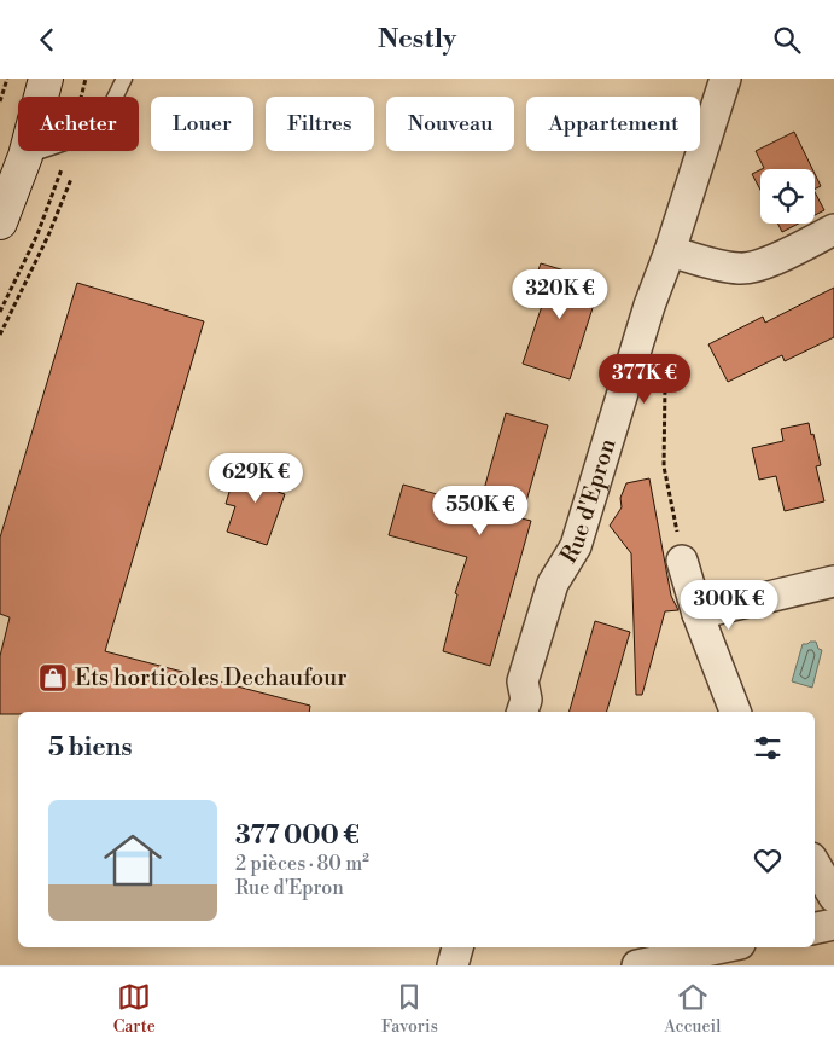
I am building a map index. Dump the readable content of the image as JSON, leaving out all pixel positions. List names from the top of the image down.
{
  "streets": {
    "street": ["Rue d'Epron"]
  },
  "places": {
    "shop": ["Ets horticoles Dechaufour"]
  },
  "page": {
    "header": "Nestly",
    "chip": [
      "Acheter",
      "Louer",
      "Filtres",
      "Nouveau",
      "Appartement"
    ],
    "price": [
      "320K €",
      "377K €",
      "629K €",
      "550K €",
      "300K €"
    ],
    "heading": "5 biens",
    "list": [
      {
        "name": "377 000 €",
        "note": "2 pièces · 80 m² · Rue d'Epron"
      }
    ],
    "tabs": ["Carte", "Favoris", "Accueil"]
  }
}
